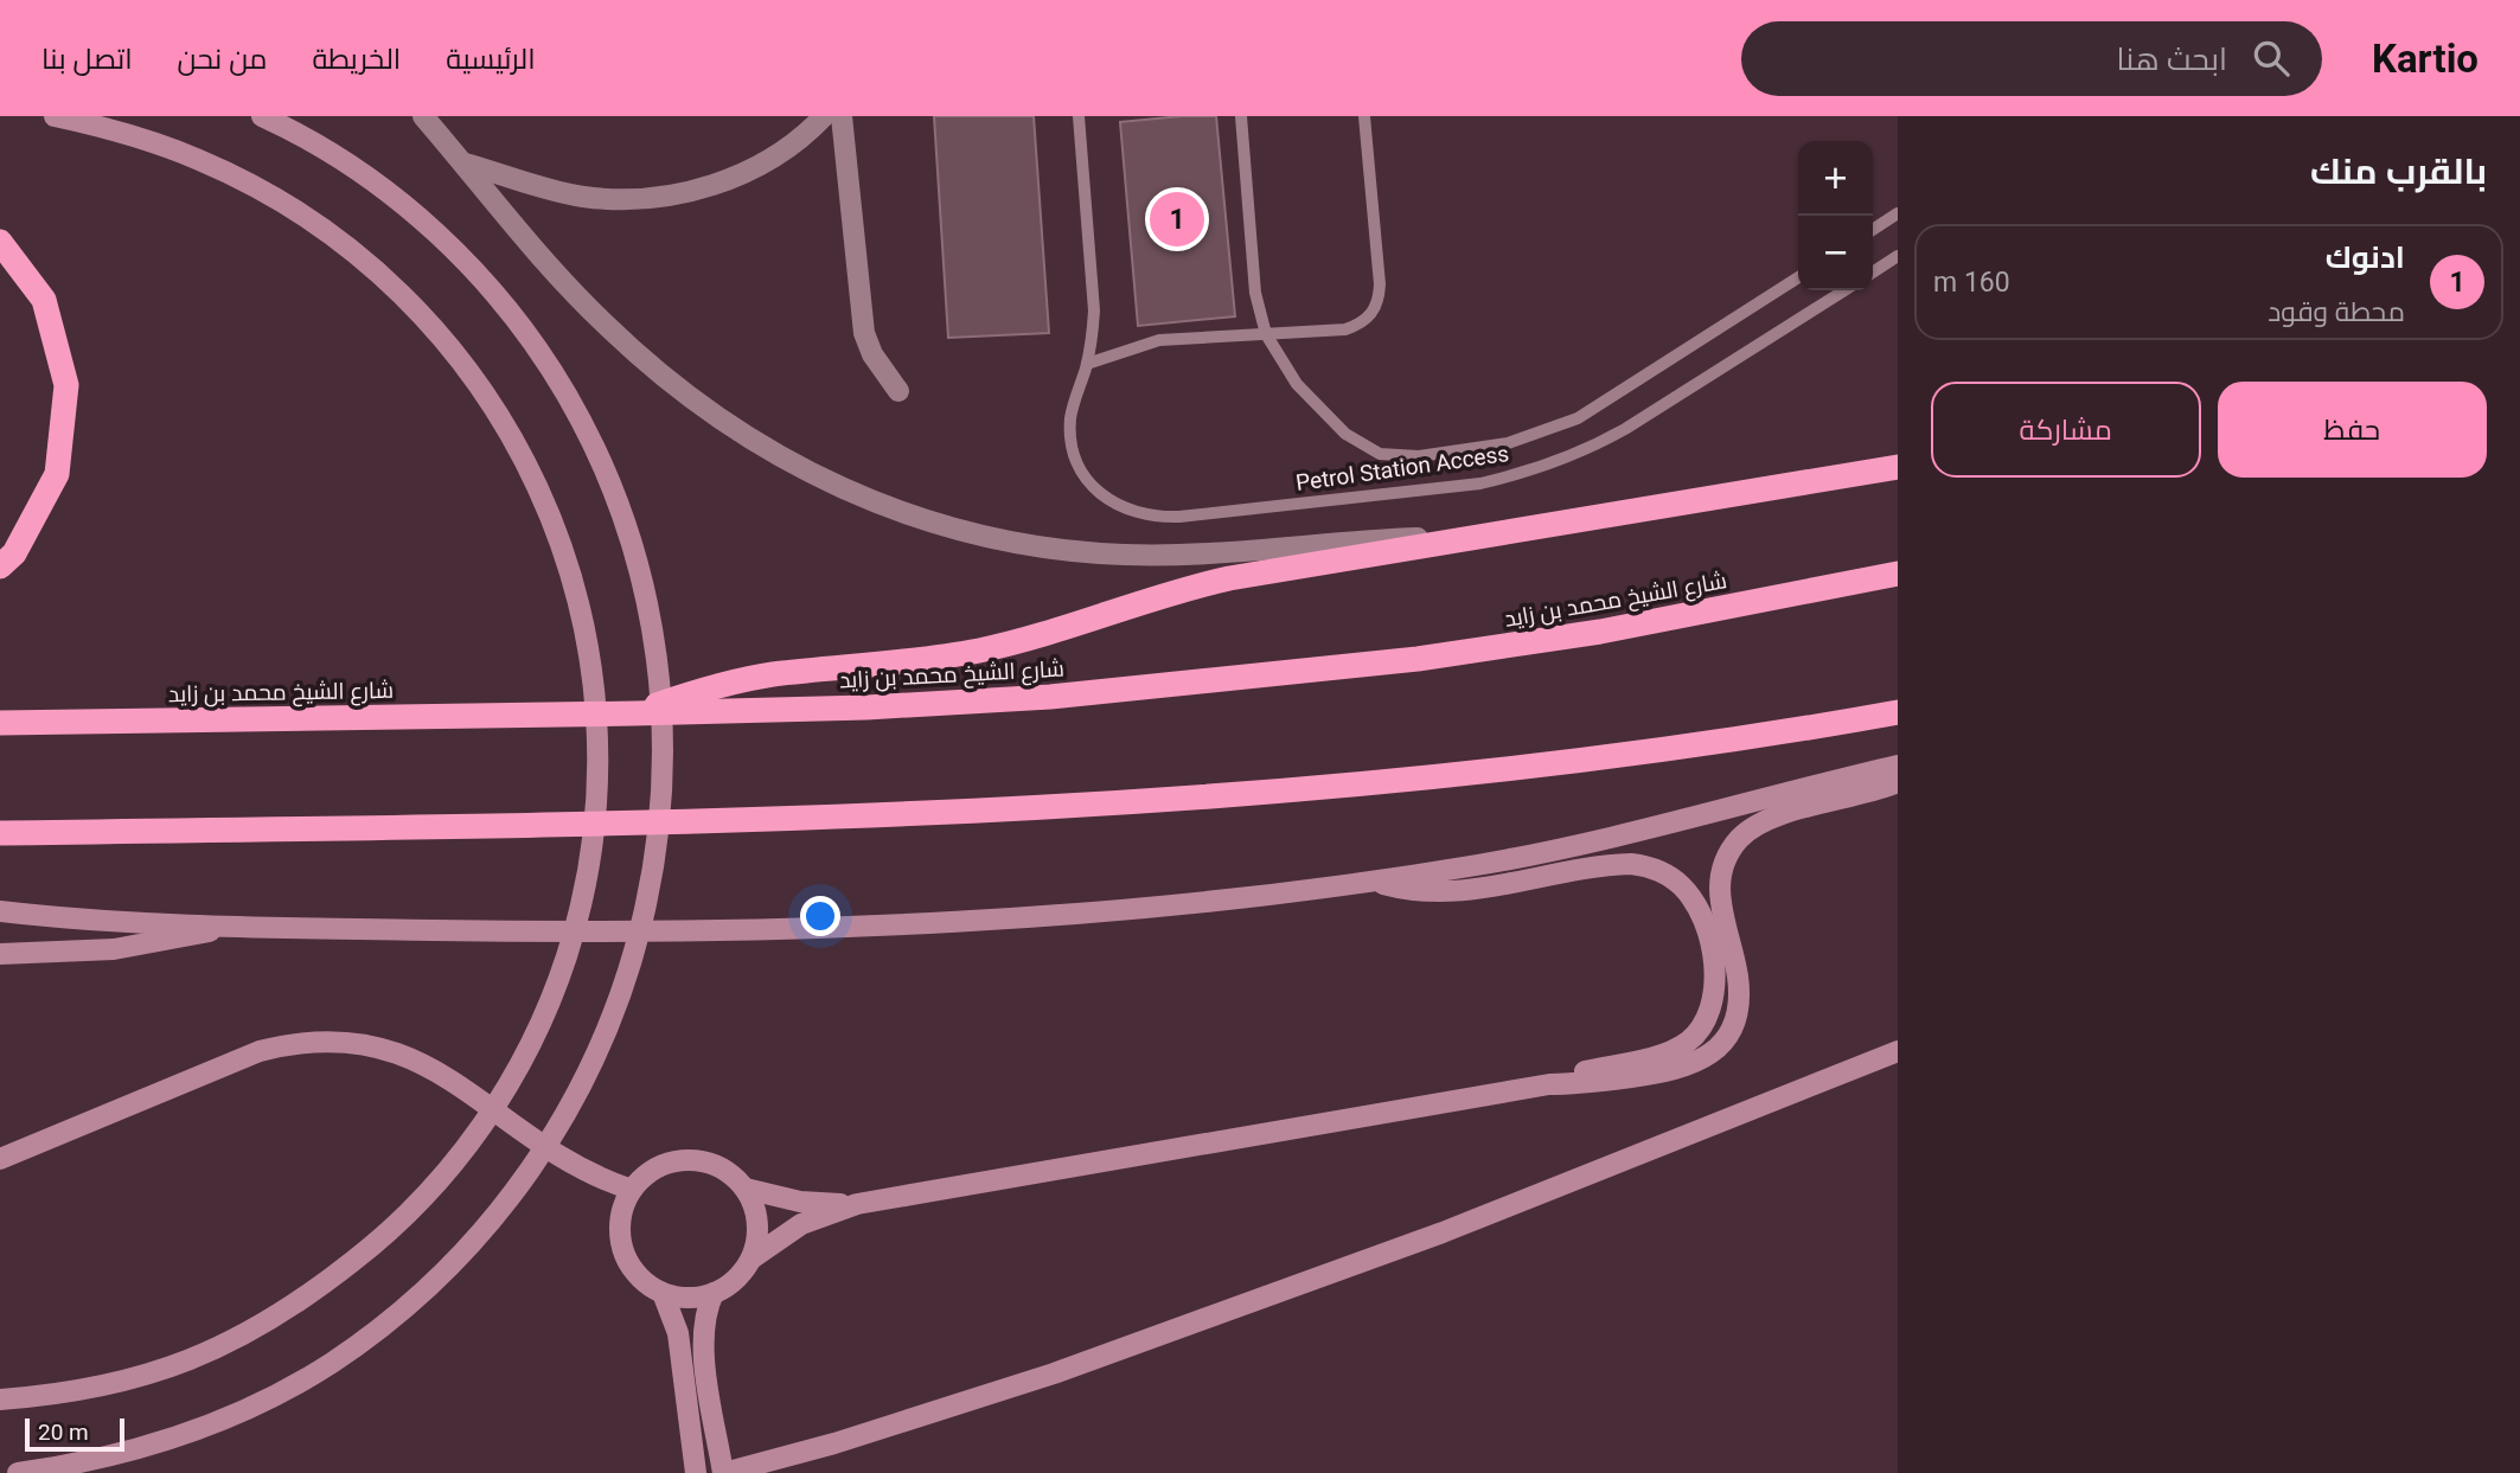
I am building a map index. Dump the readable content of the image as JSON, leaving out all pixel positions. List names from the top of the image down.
{
  "streets": {
    "highway": ["شارع الشيخ محمد بن زايد"],
    "lane": ["Petrol Station Access"]
  },
  "scale_bar": "20 m",
  "page": {
    "header": "Kartio",
    "search": "ابحث هنا",
    "nav": [
      "الرئيسية",
      "الخريطة",
      "من نحن",
      "اتصل بنا"
    ],
    "heading": "بالقرب منك",
    "map_buttons": ["+", "−"],
    "pins": "1",
    "list": [
      {
        "mark": "1",
        "name": "ادنوك",
        "note": "محطة وقود",
        "value": "160 m"
      }
    ],
    "buttons": ["حفظ", "مشاركة"],
    "scale": "20 m"
  }
}
